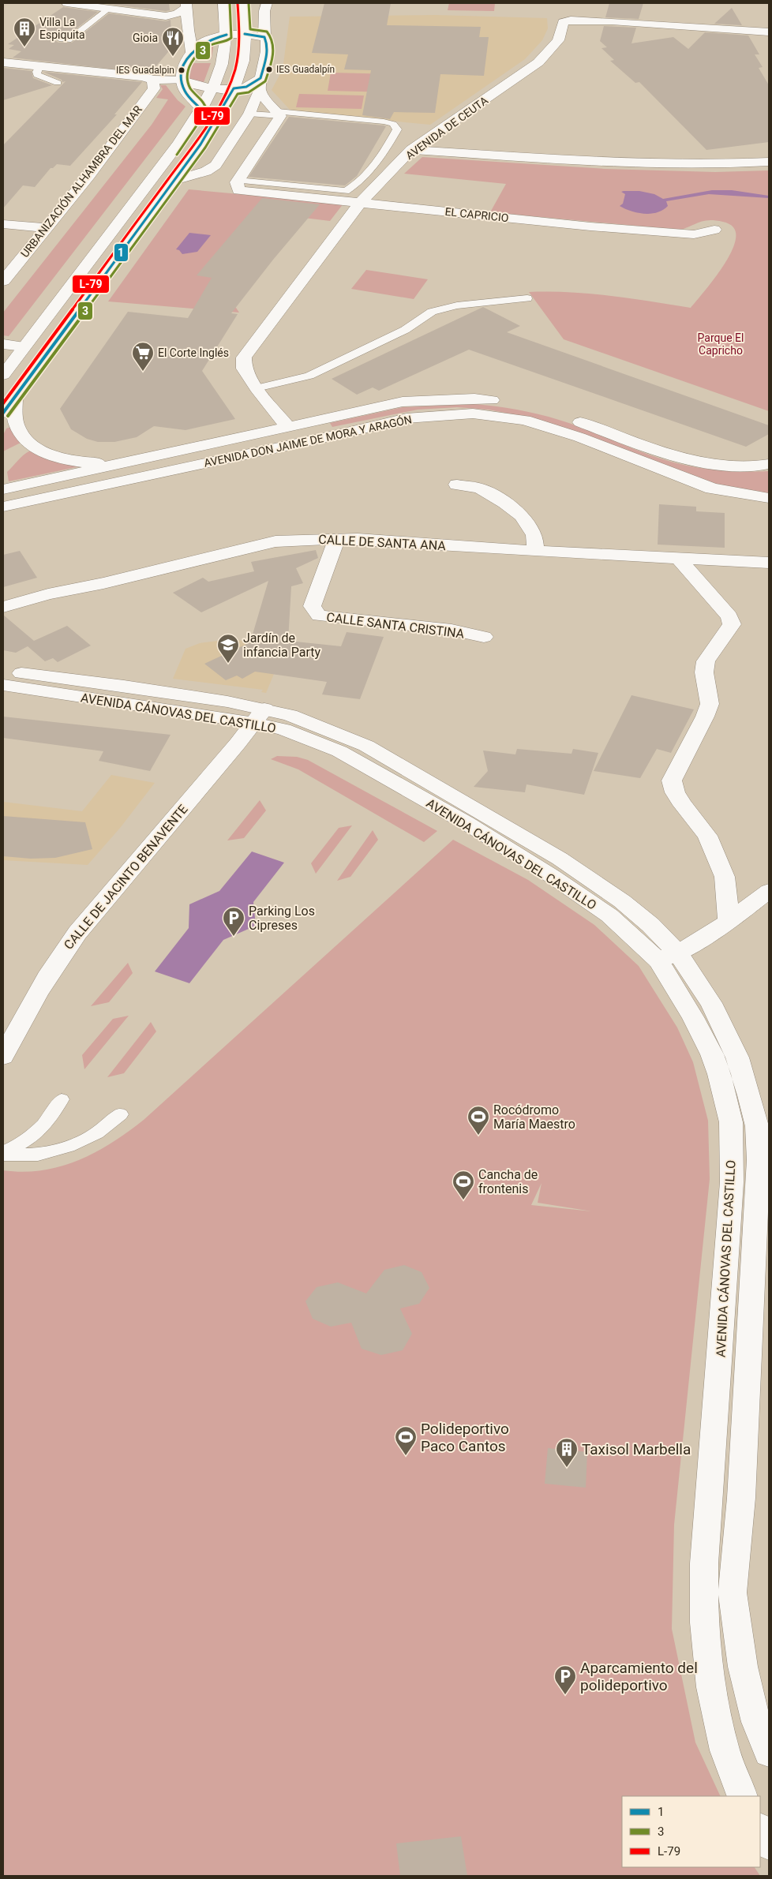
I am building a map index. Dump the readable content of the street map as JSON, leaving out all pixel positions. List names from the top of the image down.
{
  "streets": {
    "street": [
      "AVENIDA DE CEUTA",
      "URBANIZACIÓN ALHAMBRA DEL MAR",
      "EL CAPRICIO",
      "AVENIDA DON JAIME DE MORA Y ARAGÓN",
      "CALLE DE SANTA ANA",
      "CALLE SANTA CRISTINA",
      "AVENIDA CÁNOVAS DEL CASTILLO",
      "CALLE DE JACINTO BENAVENTE"
    ]
  },
  "crossings": [
    ["AVENIDA DE CEUTA", "EL CAPRICIO"],
    ["AVENIDA DE CEUTA", "AVENIDA DON JAIME DE MORA Y ARAGÓN"],
    ["CALLE DE SANTA ANA", "CALLE SANTA CRISTINA"],
    ["AVENIDA CÁNOVAS DEL CASTILLO", "CALLE DE JACINTO BENAVENTE"]
  ],
  "parks": ["Parque El Capricho"],
  "places": {
    "building": ["Villa La Espiquita", "Taxisol Marbella"],
    "restaurant": ["Gioia"],
    "other": ["IES Guadalpín", "IES Guadalpin"],
    "supermarket": ["El Corte Inglés"],
    "school or university": ["Jardín de infancia Party"],
    "parking": ["Parking Los Cipreses", "Aparcamiento del polideportivo"],
    "sports": ["Rocódromo María Maestro", "Cancha de frontenis", "Polideportivo Paco Cantos"]
  },
  "lines": ["transit line 3", "transit line L-79", "transit line 1"],
  "legend": ["1", "3", "L-79"]
}
